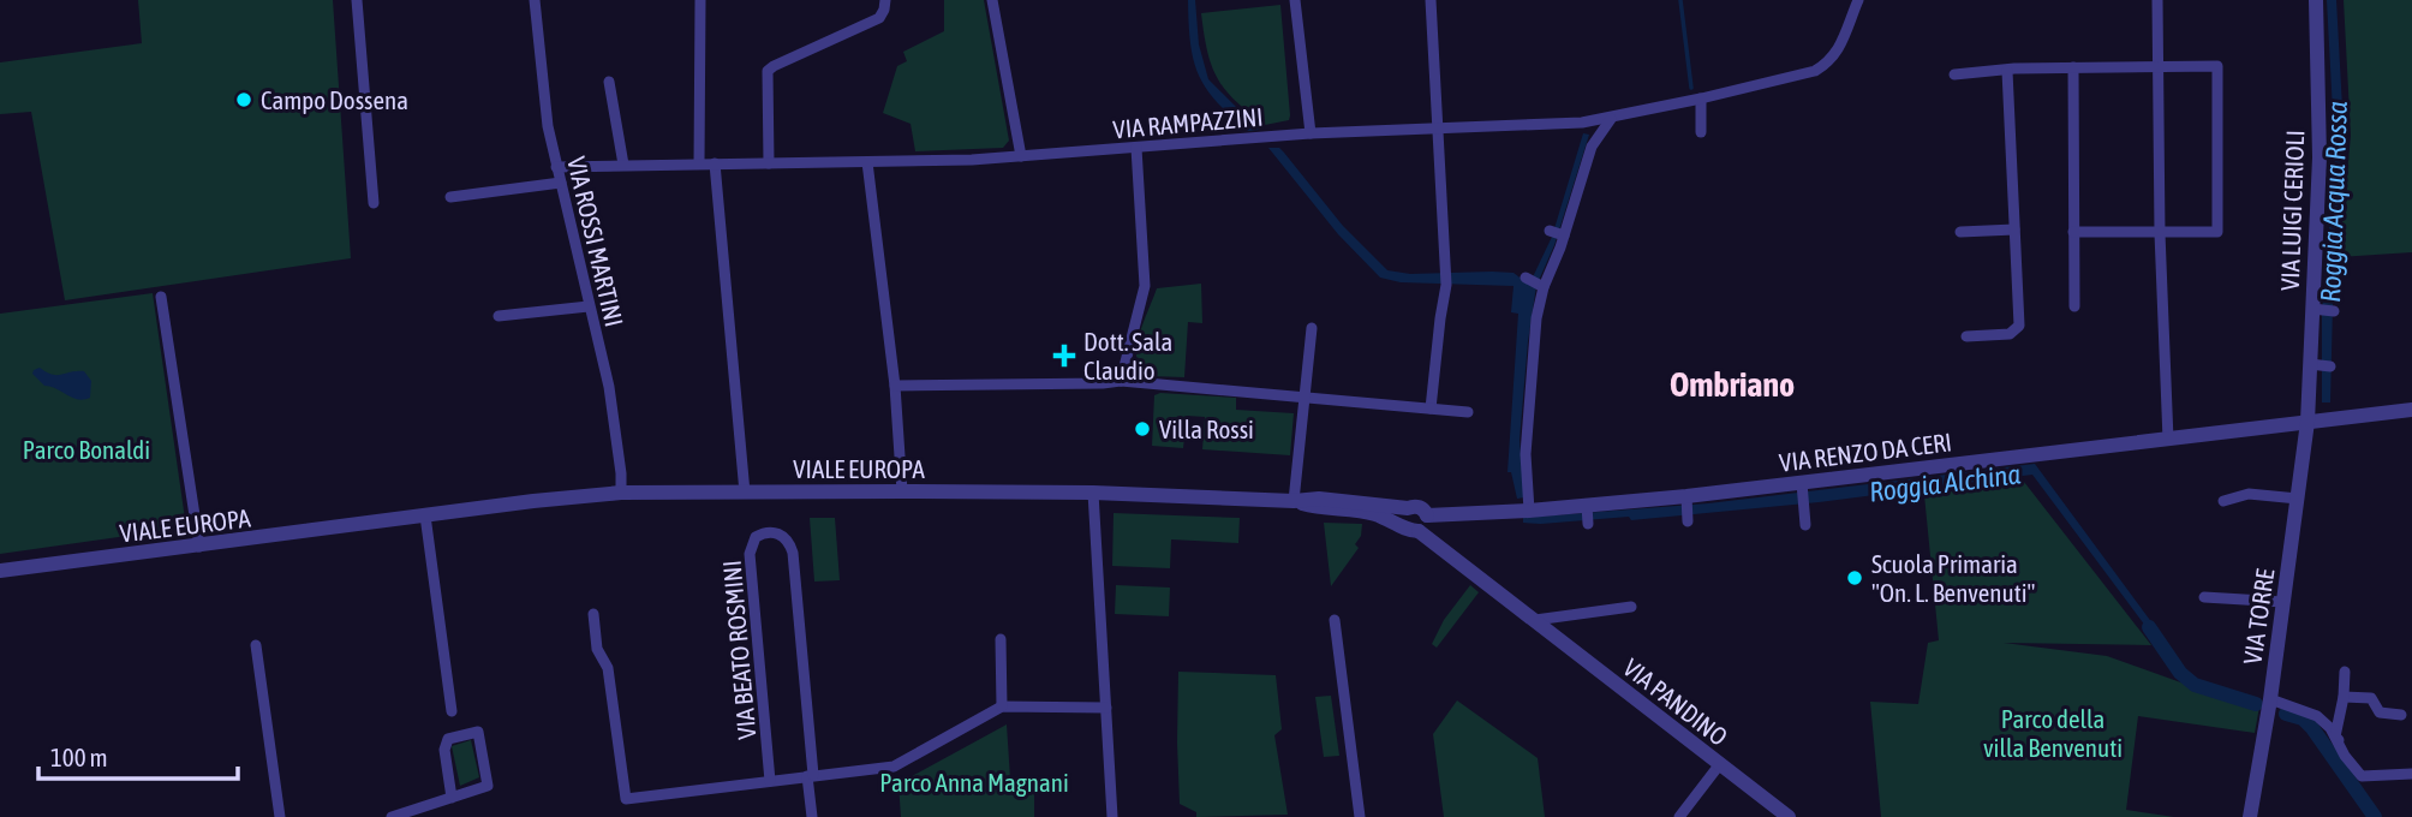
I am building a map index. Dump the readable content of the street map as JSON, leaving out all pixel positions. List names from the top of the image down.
{
  "streets": {
    "street": [
      "VIA RAMPAZZINI",
      "VIA LUIGI CERIOLI",
      "VIA ROSSI MARTINI",
      "VIA RENZO DA CERI",
      "VIALE EUROPA",
      "VIA TORRE",
      "VIA BEATO ROSMINI",
      "VIA PANDINO"
    ]
  },
  "crossings": [
    ["VIA RAMPAZZINI", "VIA ROSSI MARTINI"],
    ["VIA LUIGI CERIOLI", "VIA RENZO DA CERI"],
    ["VIA LUIGI CERIOLI", "VIA TORRE"],
    ["VIA ROSSI MARTINI", "VIALE EUROPA"],
    ["VIA RENZO DA CERI", "VIALE EUROPA"],
    ["VIA RENZO DA CERI", "VIA TORRE"],
    ["VIA RENZO DA CERI", "VIA PANDINO"],
    ["VIALE EUROPA", "VIA PANDINO"]
  ],
  "districts": ["Ombriano"],
  "water": ["Roggia Acqua Rossa", "Roggia Alchina"],
  "parks": ["Parco Bonaldi", "Parco della villa Benvenuti", "Parco Anna Magnani"],
  "places": {
    "other": ["Campo Dossena", "Villa Rossi", "Scuola Primaria \"On. L. Benvenuti\""],
    "health": ["Dott. Sala Claudio"]
  },
  "scale_bar": "100 m"
}
